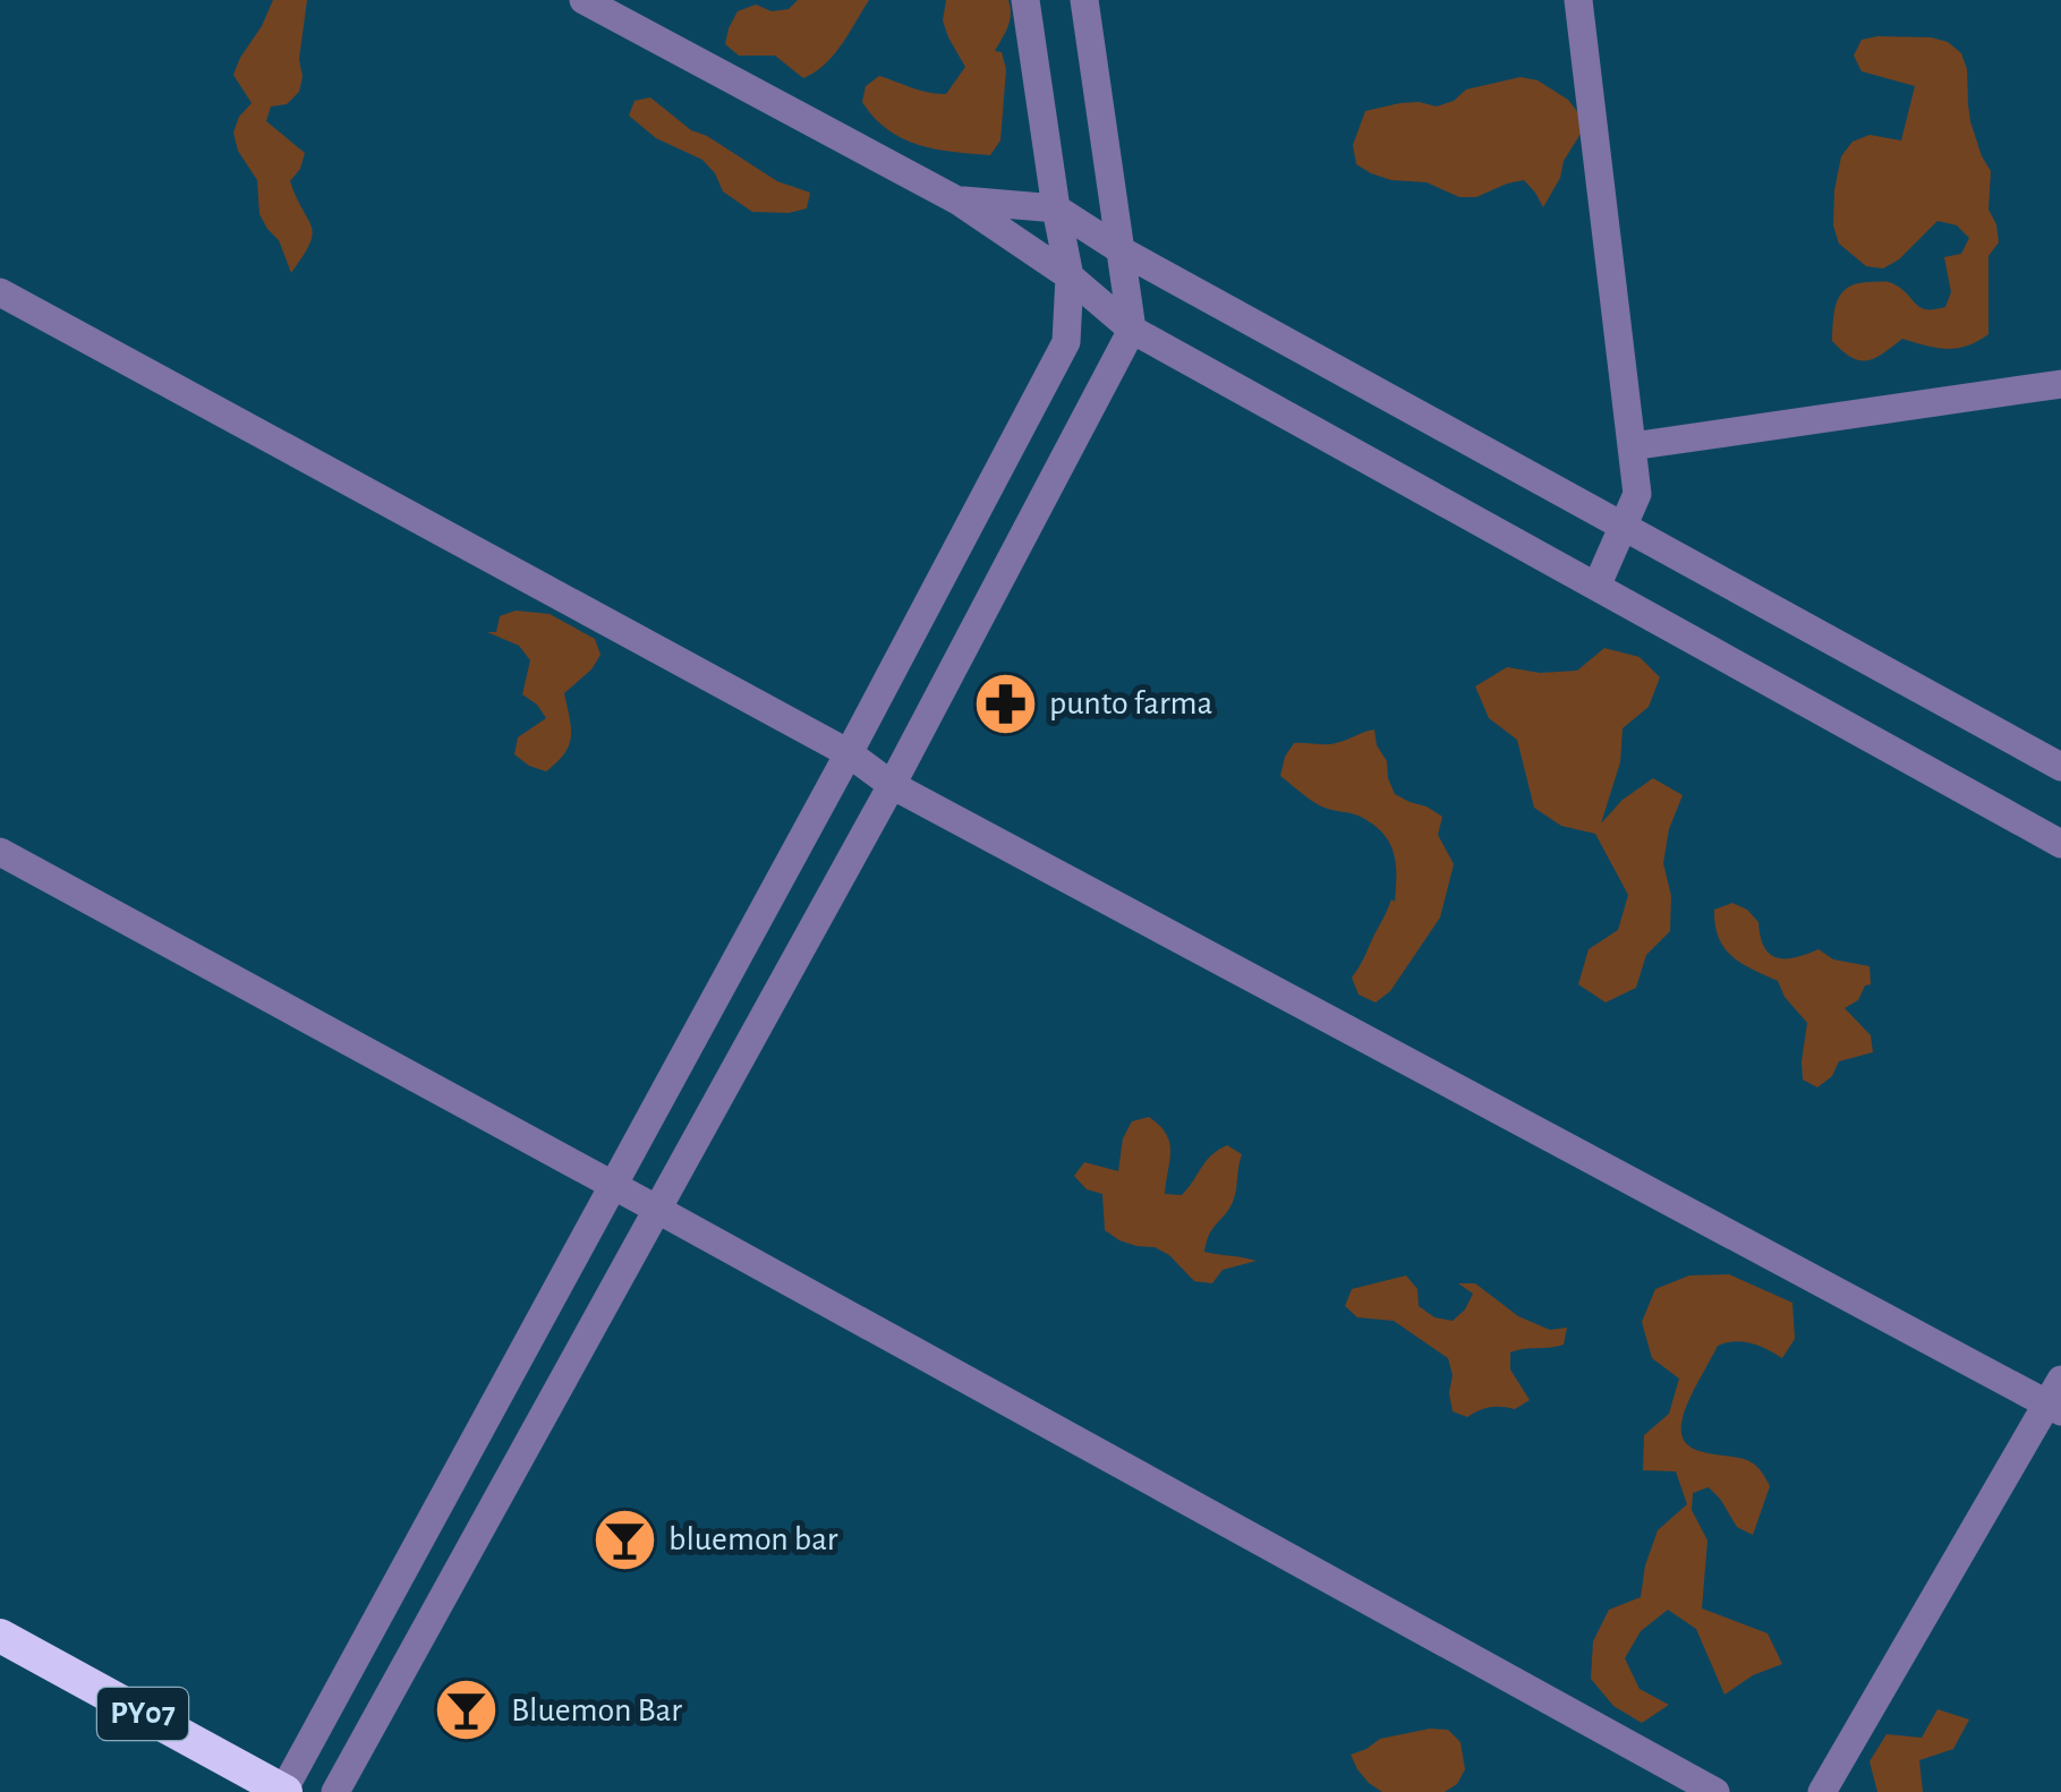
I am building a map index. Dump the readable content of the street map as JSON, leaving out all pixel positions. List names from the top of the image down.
{
  "streets": {
    "highway": ["PY07"]
  },
  "places": {
    "pharmacy": ["punto farma"],
    "bar": ["bluemon bar", "Bluemon Bar"]
  }
}
